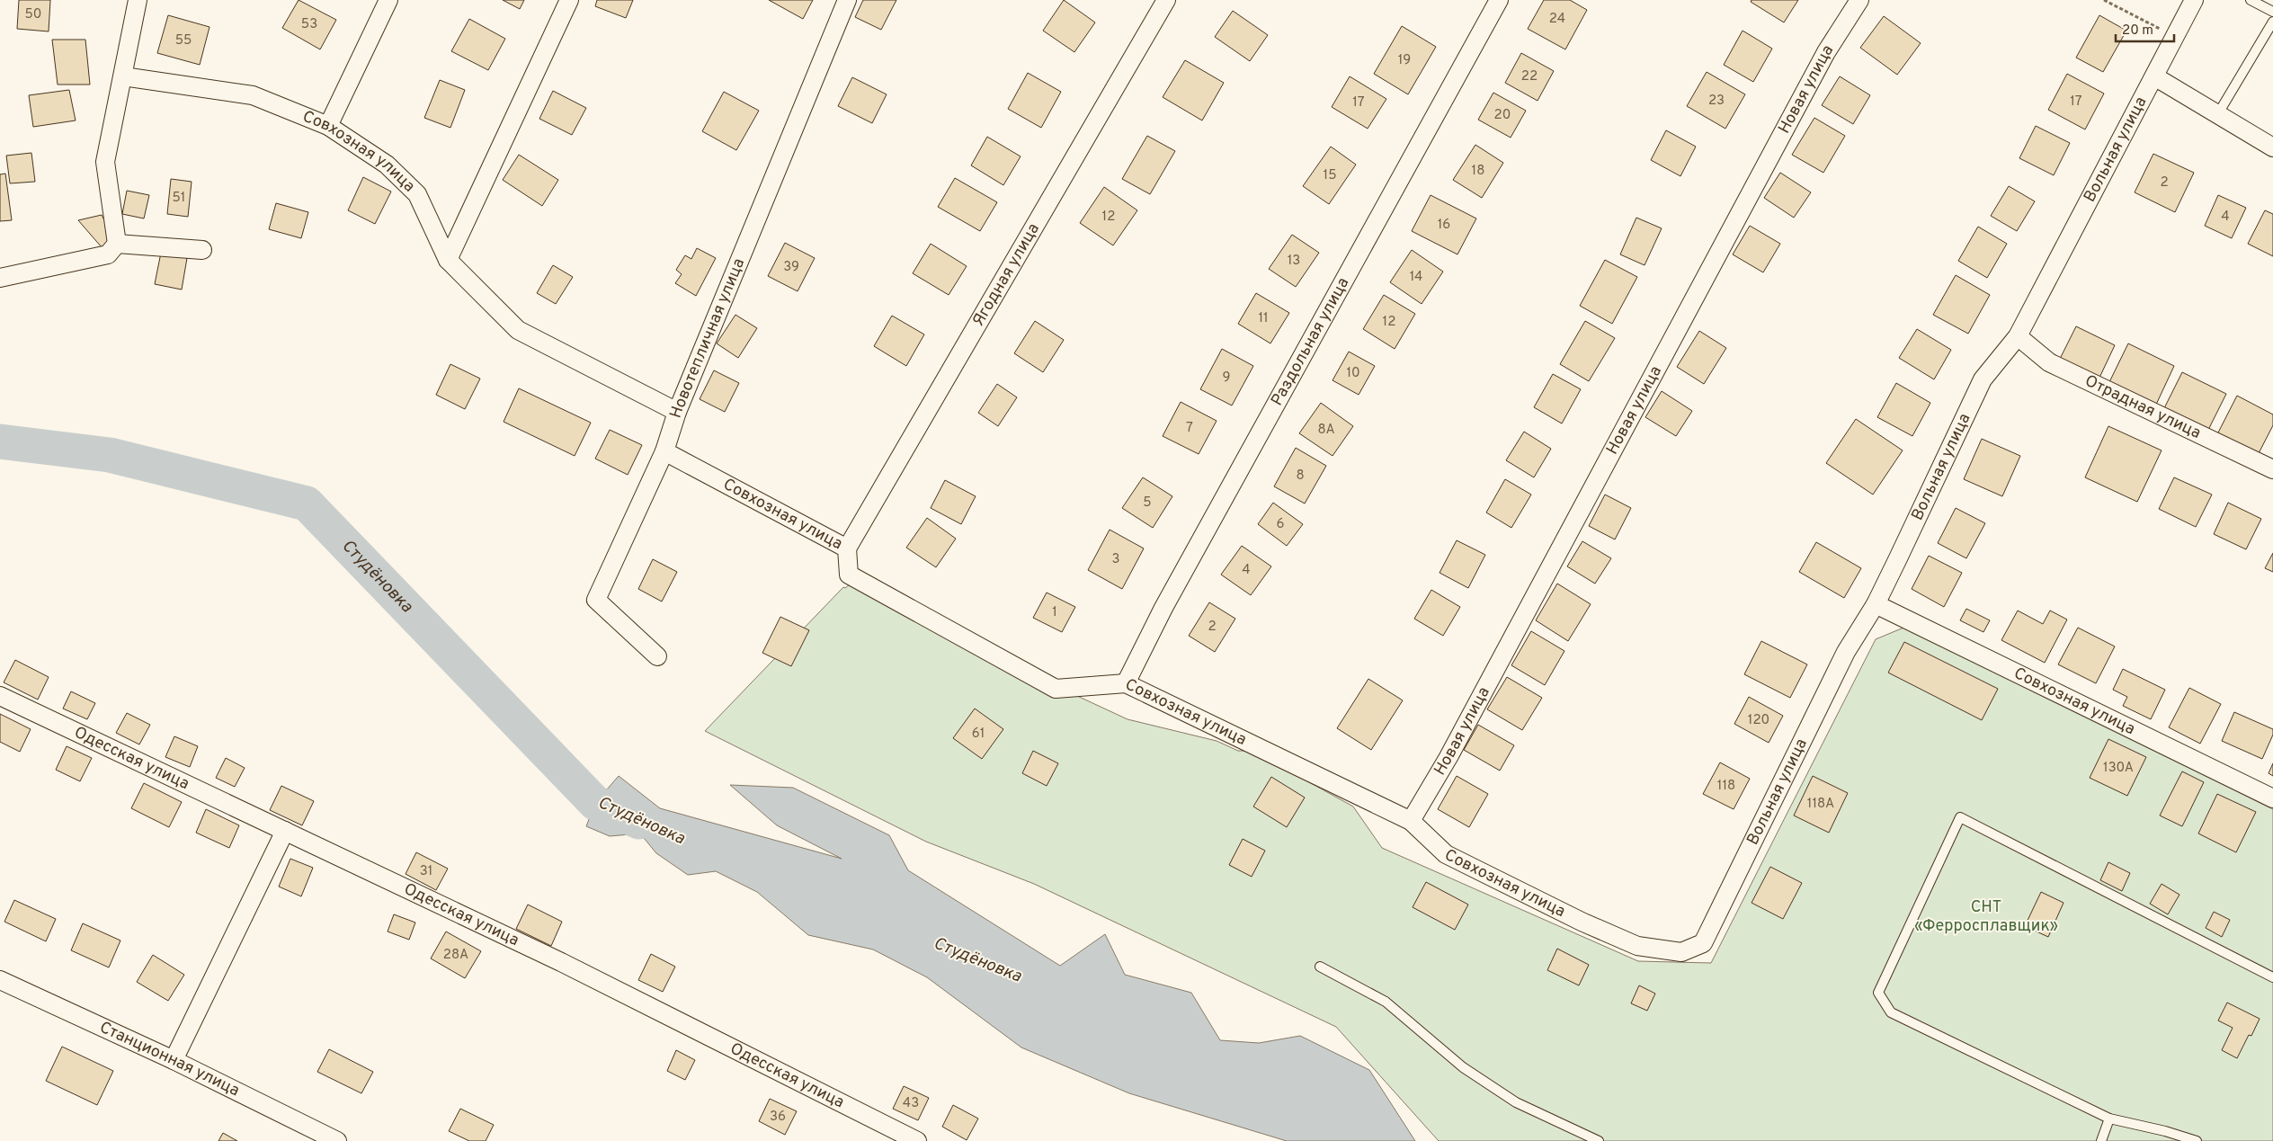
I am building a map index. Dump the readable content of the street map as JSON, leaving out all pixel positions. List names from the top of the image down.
{
  "streets": {
    "street": [
      "Новая улица",
      "Вольная улица",
      "Совхозная улица",
      "Ягодная улица",
      "Новотепличная улица",
      "Раздольная улица",
      "Отрадная улица",
      "Одесская улица",
      "Станционная улица"
    ]
  },
  "crossings": [
    ["Новая улица", "Совхозная улица"],
    ["Вольная улица", "Совхозная улица"],
    ["Вольная улица", "Отрадная улица"],
    ["Совхозная улица", "Ягодная улица"],
    ["Совхозная улица", "Новотепличная улица"],
    ["Совхозная улица", "Раздольная улица"]
  ],
  "water": ["Студёновка"],
  "parks": ["СНТ «Ферросплавщик»"],
  "house_numbers": [
    "50",
    "24",
    "53",
    "55",
    "19",
    "22",
    "23",
    "17",
    "17",
    "20",
    "18",
    "15",
    "2",
    "51",
    "12",
    "4",
    "16",
    "13",
    "39",
    "14",
    "11",
    "12",
    "10",
    "9",
    "7",
    "8А",
    "8",
    "5",
    "6",
    "3",
    "4",
    "1",
    "2",
    "120",
    "61",
    "130А",
    "118",
    "118А",
    "31",
    "28А",
    "43",
    "36"
  ],
  "scale_bar": "20 m"
}
